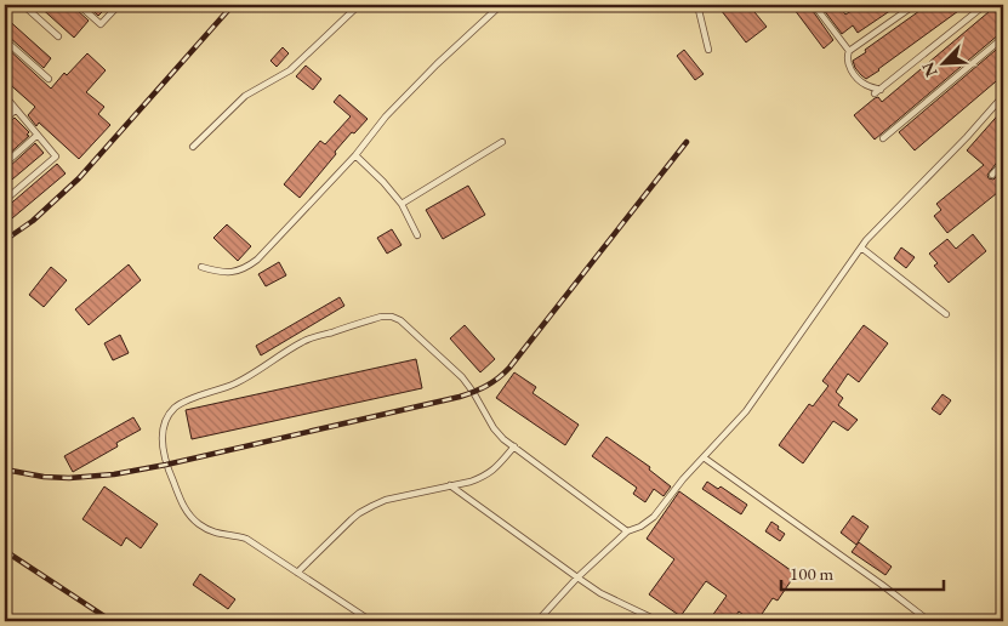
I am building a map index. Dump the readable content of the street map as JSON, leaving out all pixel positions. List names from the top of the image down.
{
  "scale_bar": "100 m",
  "north": "bottom left"
}
